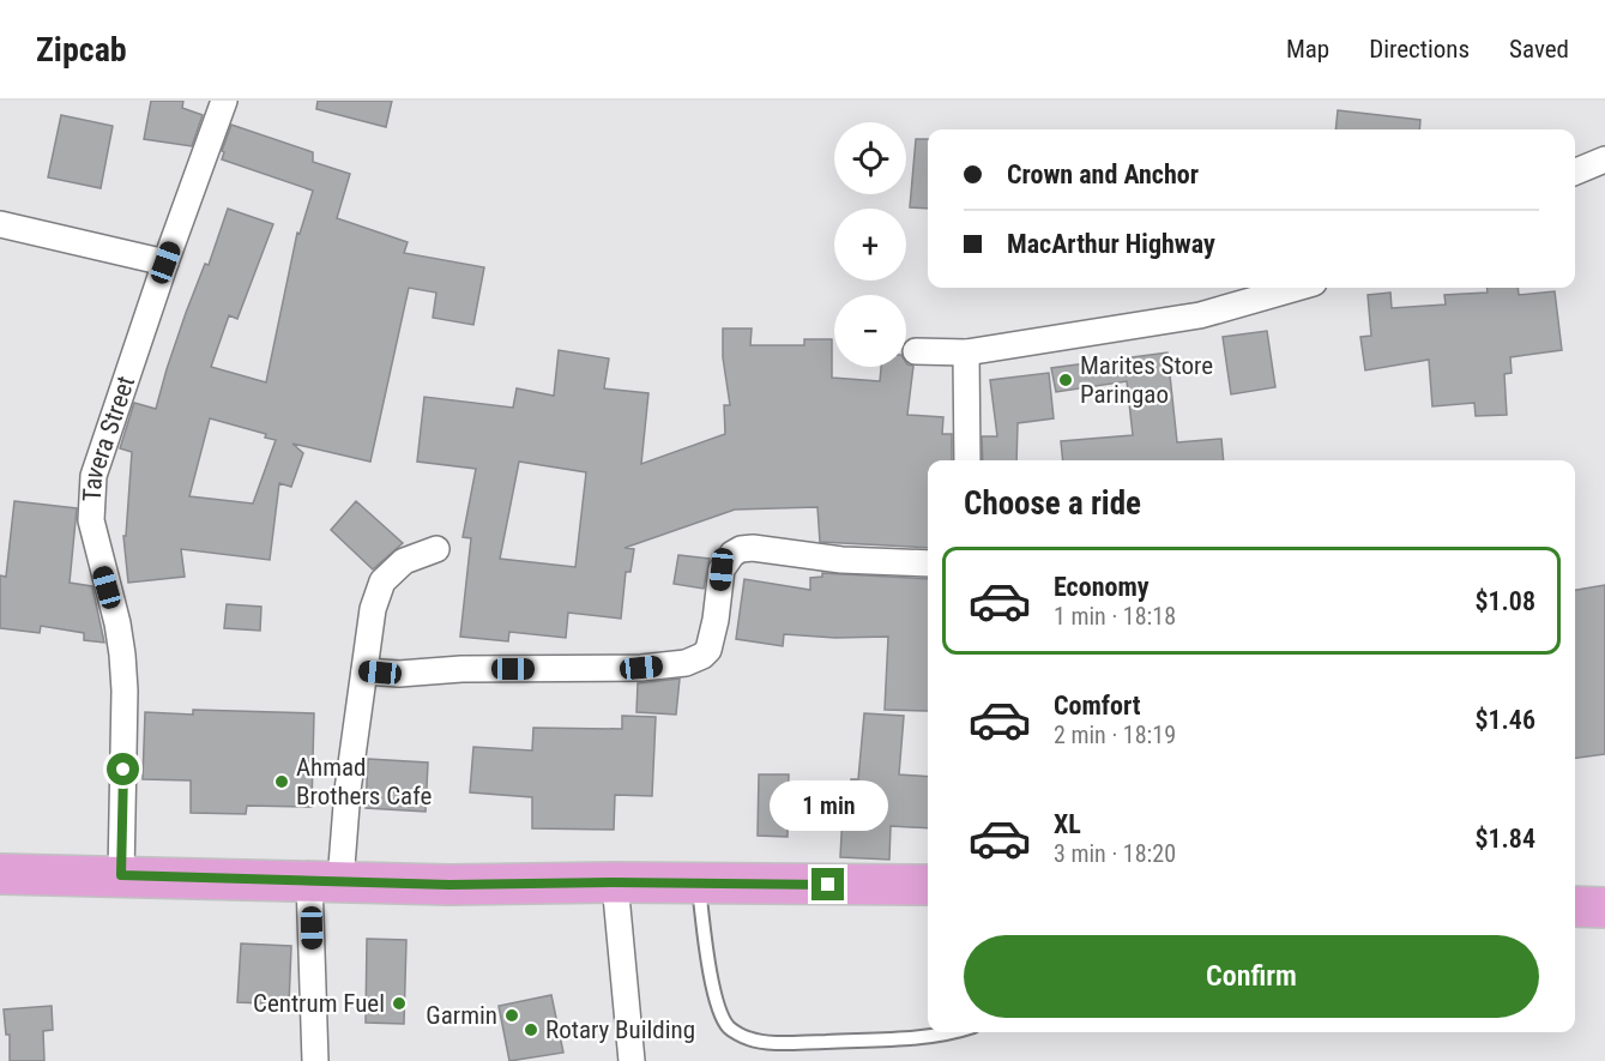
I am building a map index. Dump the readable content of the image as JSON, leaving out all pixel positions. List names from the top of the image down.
{
  "streets": {
    "street": ["Tavera Street"]
  },
  "places": [
    "Marites Store Paringao",
    "Ahmad Brothers Cafe",
    "Centrum Fuel",
    "Garmin",
    "Rotary Building"
  ],
  "page": {
    "header": "Zipcab",
    "nav": ["Map", "Directions", "Saved"],
    "map_buttons": ["+", "−"],
    "banner": ["Crown and Anchor", "MacArthur Highway"],
    "heading": "Choose a ride",
    "list": [
      {
        "name": "Economy",
        "note": "1 min · 18:18",
        "value": "$1.08"
      },
      {
        "name": "Comfort",
        "note": "2 min · 18:19",
        "value": "$1.46"
      },
      {
        "name": "XL",
        "note": "3 min · 18:20",
        "value": "$1.84"
      }
    ],
    "bubble": "1 min",
    "buttons": "Confirm"
  }
}
